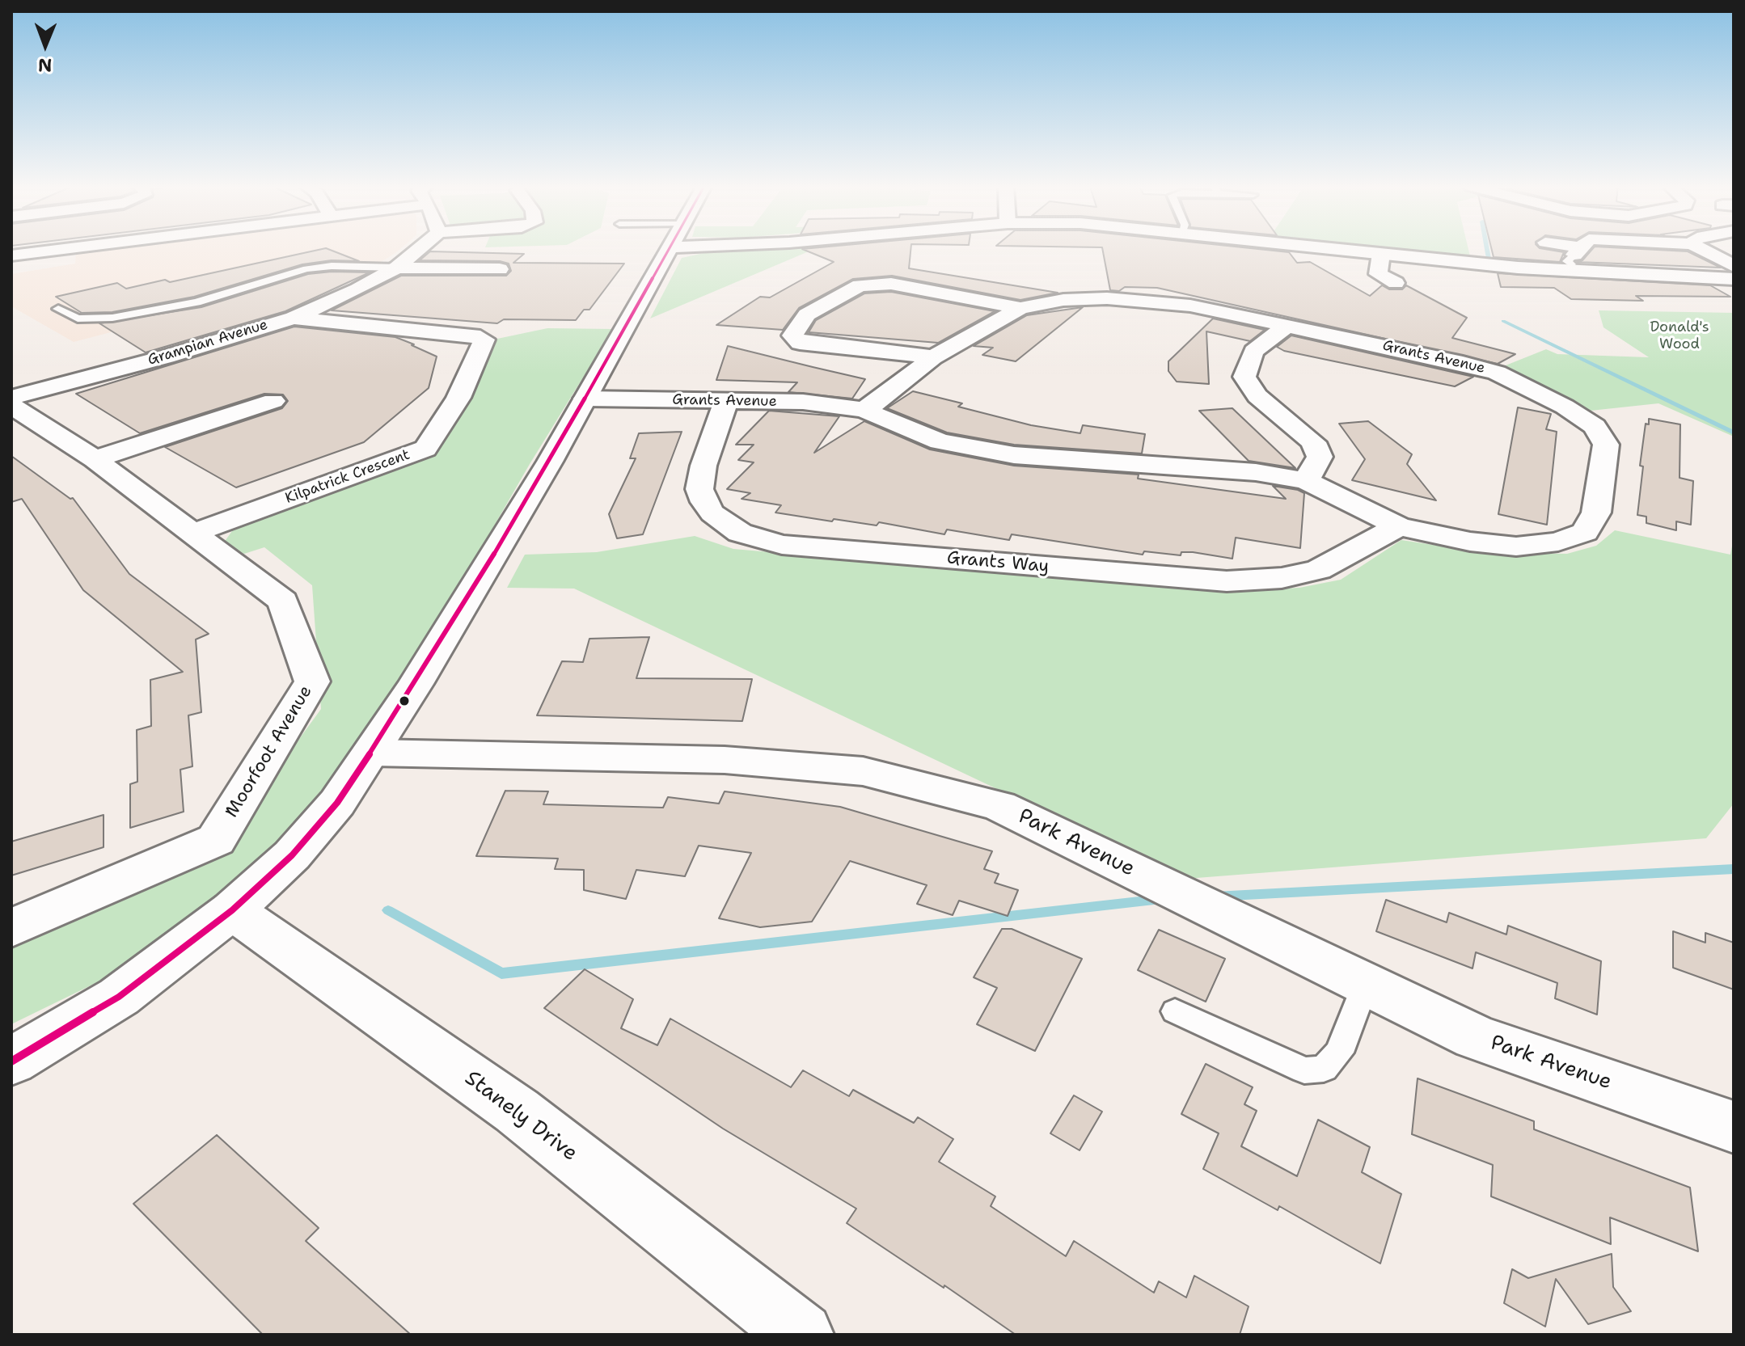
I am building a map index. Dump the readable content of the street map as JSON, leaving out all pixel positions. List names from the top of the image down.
{
  "streets": {
    "street": [
      "Grampian Avenue",
      "Grants Avenue",
      "Kilpatrick Crescent",
      "Grants Way",
      "Moorfoot Avenue",
      "Park Avenue",
      "Stanely Drive"
    ]
  },
  "crossings": [
    ["Grampian Avenue", "Kilpatrick Crescent"],
    ["Grants Avenue", "Grants Way"],
    ["Kilpatrick Crescent", "Moorfoot Avenue"]
  ],
  "parks": ["Donald's Wood"],
  "north": "bottom"
}
